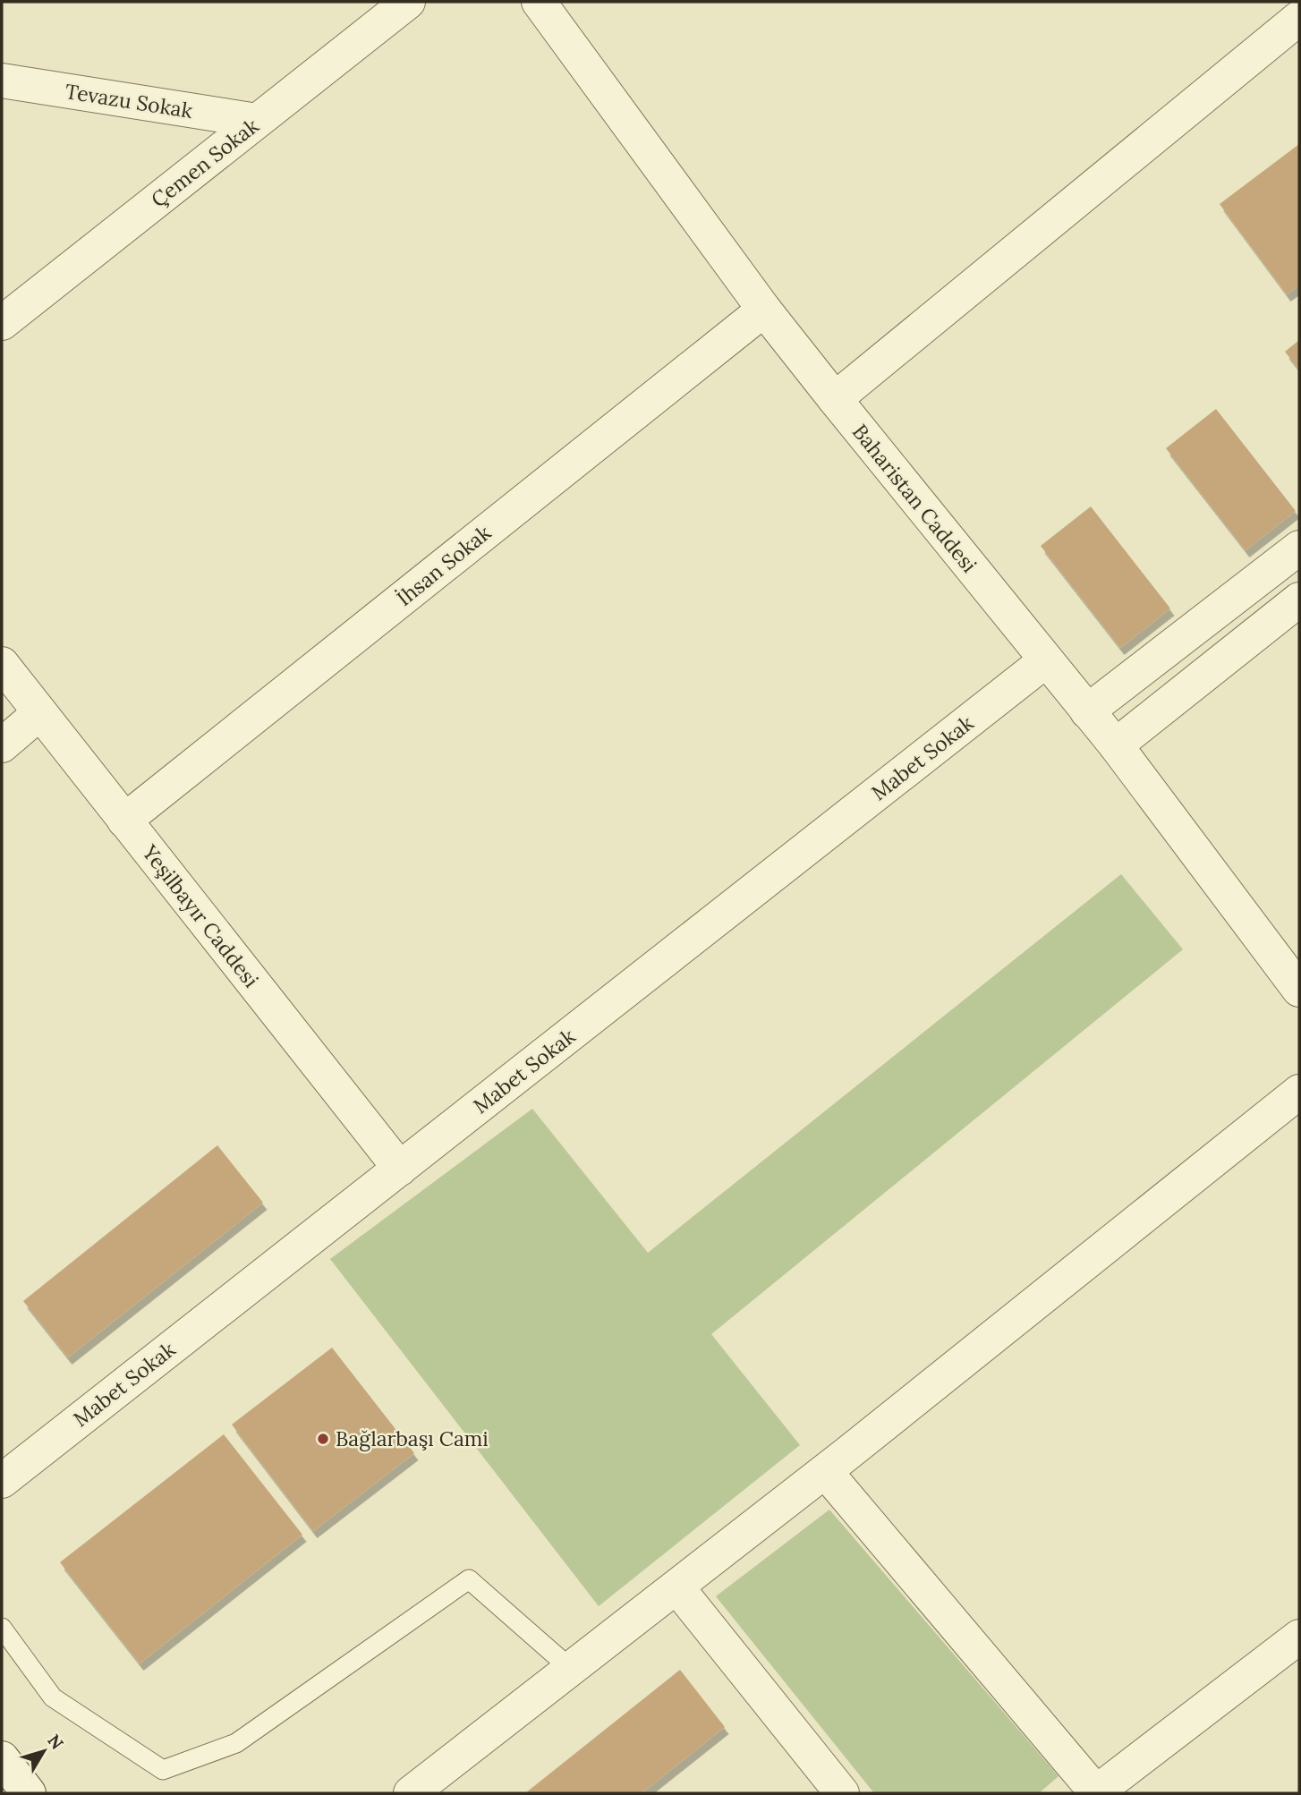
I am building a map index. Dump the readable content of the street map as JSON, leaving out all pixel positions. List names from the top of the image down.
{
  "streets": {
    "street": [
      "Tevazu Sokak",
      "Çemen Sokak",
      "Baharistan Caddesi",
      "İhsan Sokak",
      "Mabet Sokak",
      "Yeşilbayır Caddesi"
    ]
  },
  "crossings": [
    ["Tevazu Sokak", "Çemen Sokak"],
    ["Baharistan Caddesi", "İhsan Sokak"],
    ["Baharistan Caddesi", "Mabet Sokak"],
    ["İhsan Sokak", "Yeşilbayır Caddesi"],
    ["Mabet Sokak", "Yeşilbayır Caddesi"]
  ],
  "places": ["Bağlarbaşı Cami"],
  "north": "top right"
}
